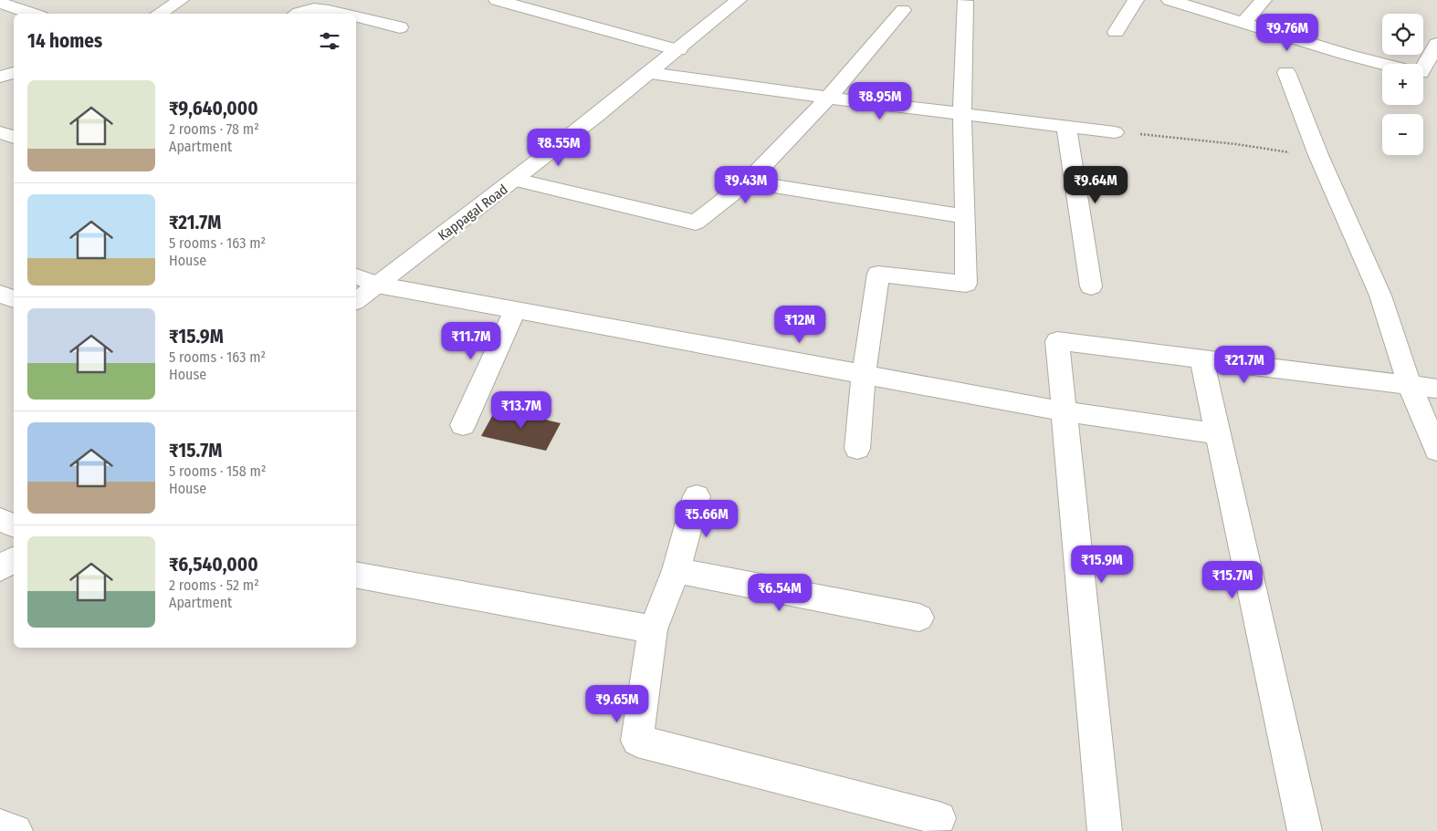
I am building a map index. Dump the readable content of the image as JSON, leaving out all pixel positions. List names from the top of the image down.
{
  "streets": {
    "street": ["Kappagal Road"]
  },
  "page": {
    "map_buttons": ["+", "−"],
    "price": [
      "₹9.76M",
      "₹8.95M",
      "₹8.55M",
      "₹9.43M",
      "₹9.64M",
      "₹12M",
      "₹11.7M",
      "₹21.7M",
      "₹13.7M",
      "₹5.66M",
      "₹15.9M",
      "₹15.7M",
      "₹6.54M",
      "₹9.65M"
    ],
    "heading": "14 homes",
    "list": [
      {
        "name": "₹9,640,000",
        "note": "2 rooms · 78 m² · Apartment"
      },
      {
        "name": "₹21.7M",
        "note": "5 rooms · 163 m² · House"
      },
      {
        "name": "₹15.9M",
        "note": "5 rooms · 163 m² · House"
      },
      {
        "name": "₹15.7M",
        "note": "5 rooms · 158 m² · House"
      },
      {
        "name": "₹6,540,000",
        "note": "2 rooms · 52 m² · Apartment"
      }
    ]
  }
}
